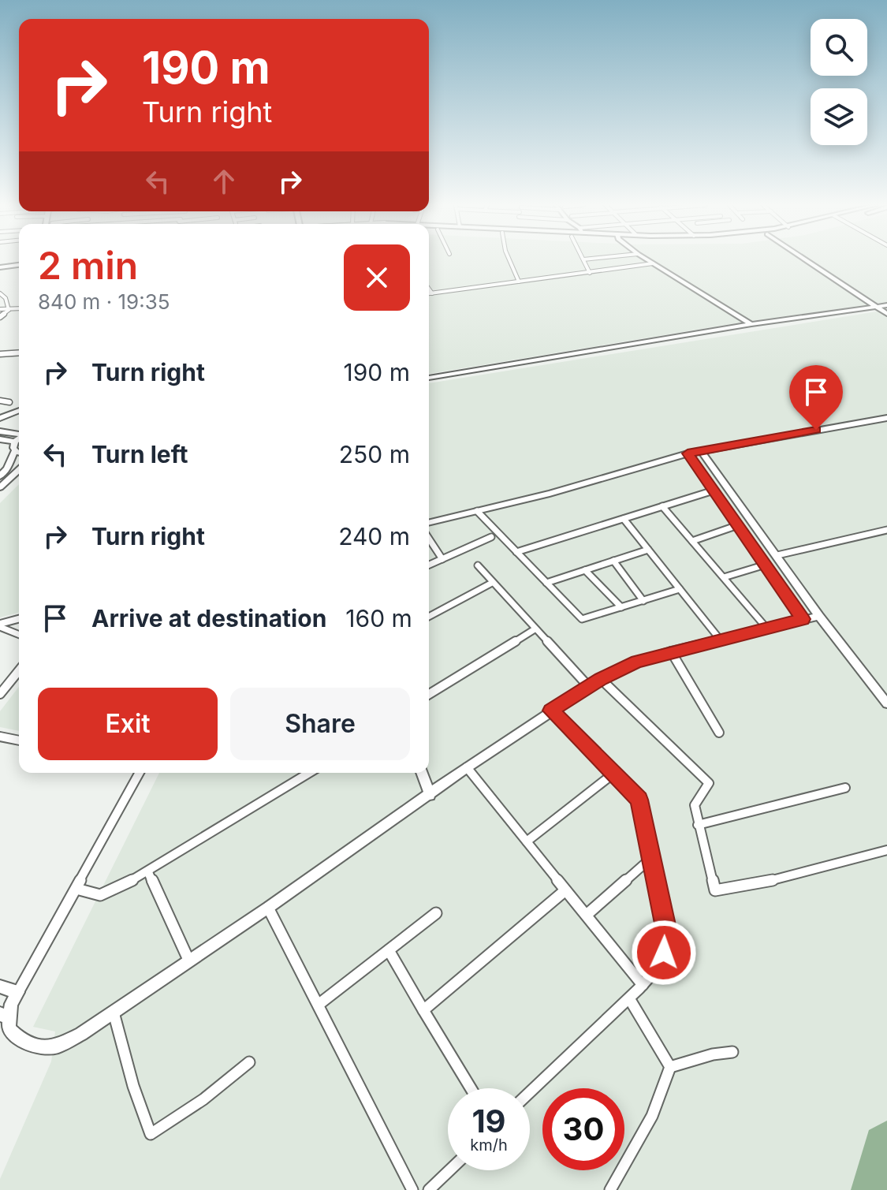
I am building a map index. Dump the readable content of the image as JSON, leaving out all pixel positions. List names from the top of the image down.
{
  "page": {
    "turn": ["190 m", "Turn right"],
    "heading": ["2 min", "840 m · 19:35"],
    "list": [
      {
        "name": "Turn right",
        "value": "190 m"
      },
      {
        "name": "Turn left",
        "value": "250 m"
      },
      {
        "name": "Turn right",
        "value": "240 m"
      },
      {
        "name": "Arrive at destination",
        "value": "160 m"
      }
    ],
    "buttons": ["Exit", "Share"],
    "speed": "19 km/h",
    "limit": "30"
  }
}
